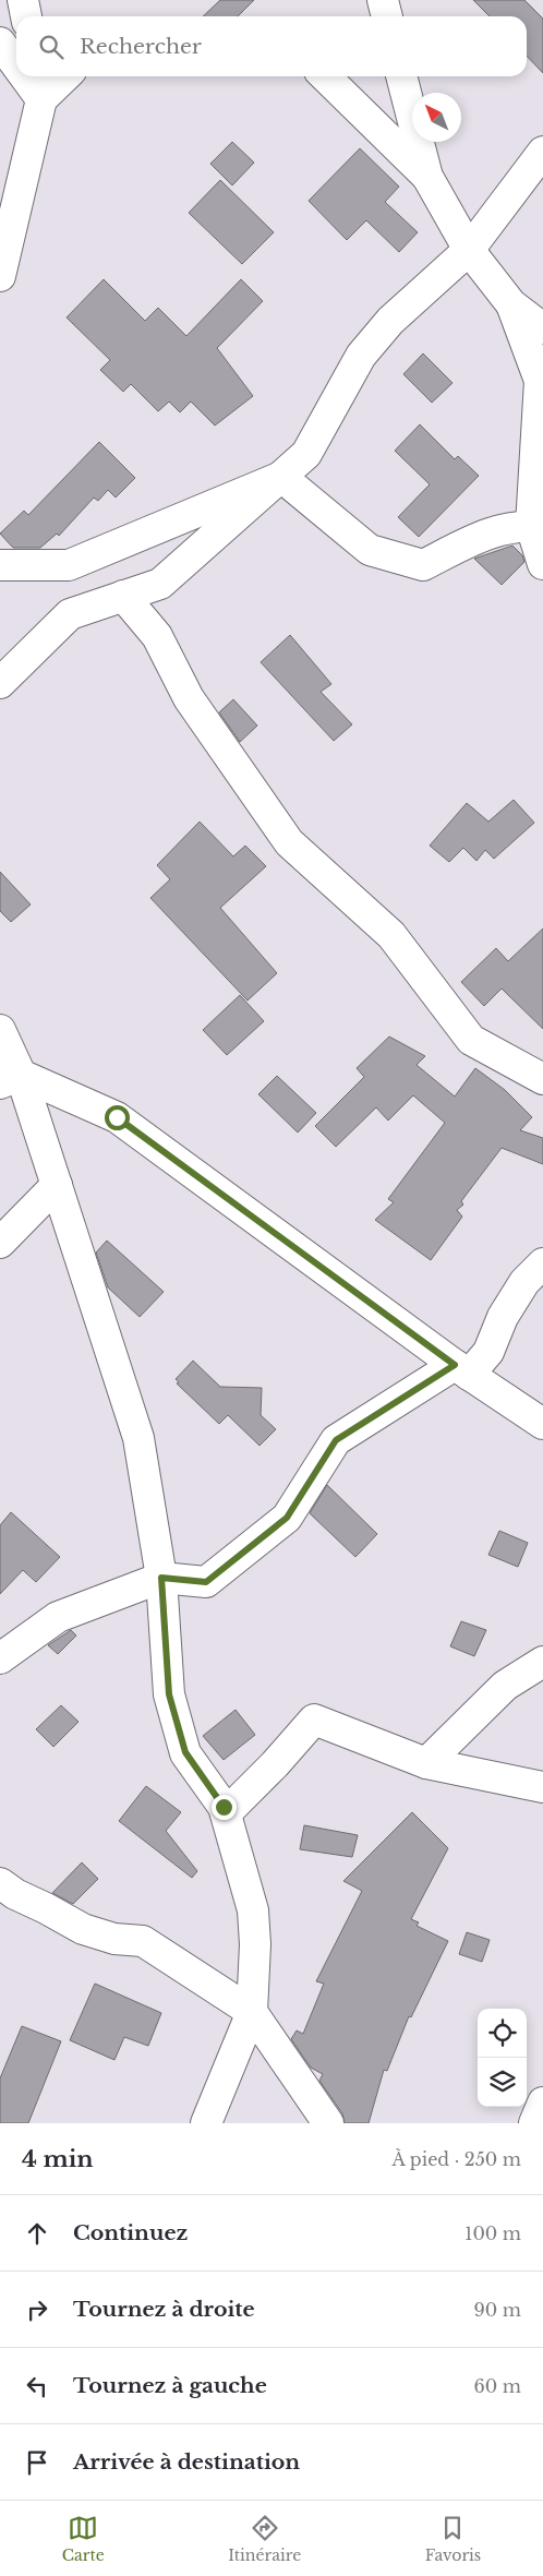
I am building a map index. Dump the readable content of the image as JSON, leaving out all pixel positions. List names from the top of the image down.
{
  "north": "top left",
  "page": {
    "search": "Rechercher",
    "heading": ["4 min", "À pied · 250 m"],
    "list": [
      ["Continuez", "100 m"],
      ["Tournez à droite", "90 m"],
      ["Tournez à gauche", "60 m"],
      "Arrivée à destination"
    ],
    "nav": ["Carte", "Itinéraire", "Favoris"]
  }
}
